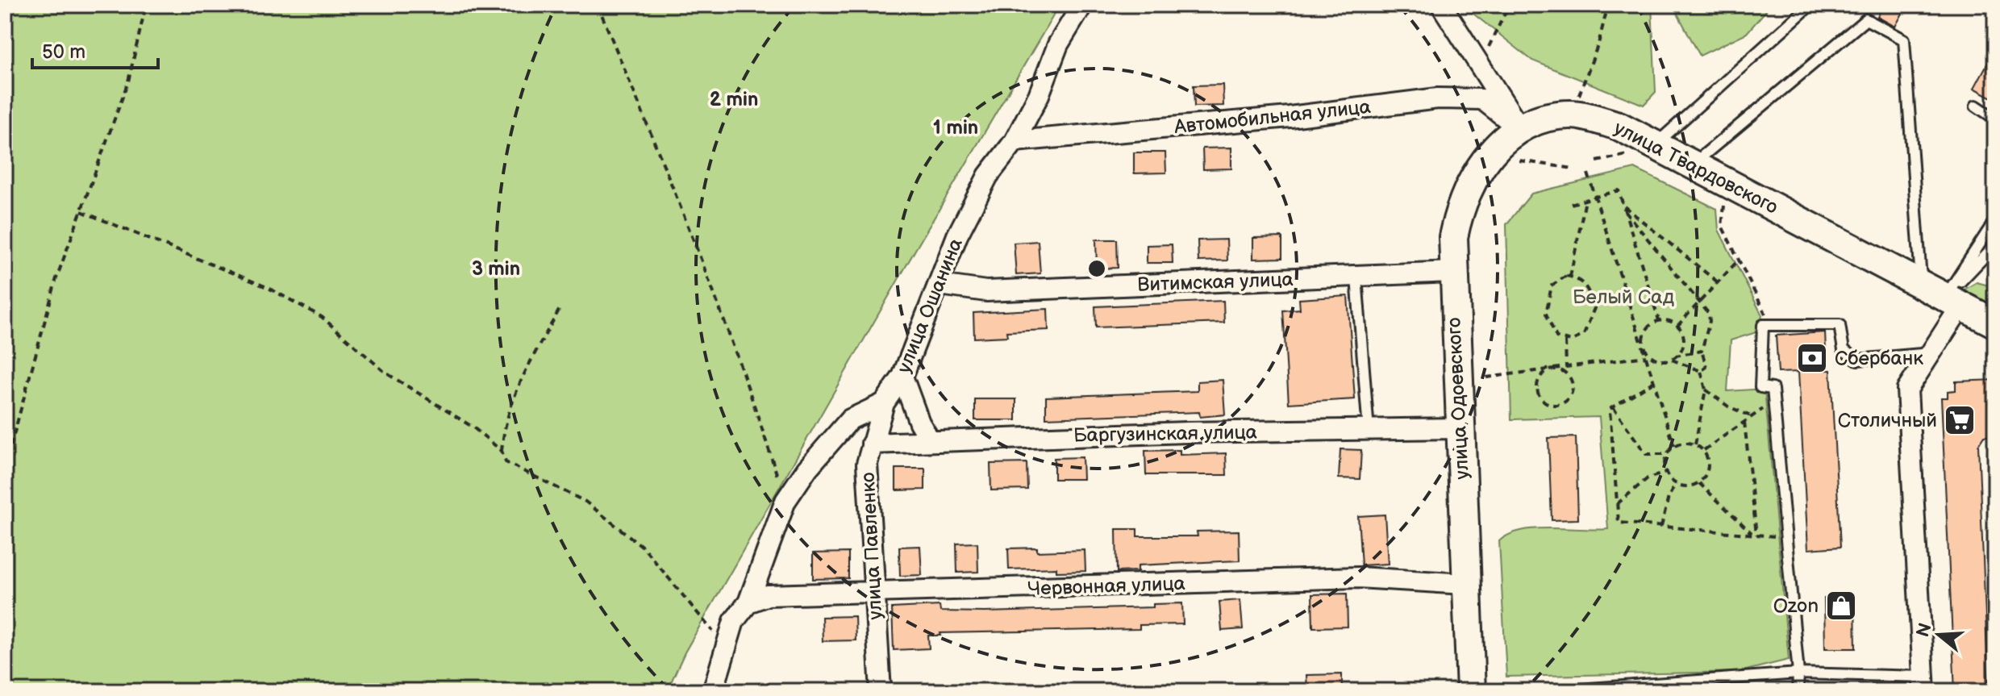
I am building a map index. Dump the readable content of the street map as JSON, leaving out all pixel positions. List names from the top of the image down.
{
  "streets": {
    "street": [
      "Автомобильная улица",
      "улица Твардовского",
      "Витимская улица",
      "улица Ошанина",
      "улица Одоевского",
      "Баргузинская улица",
      "улица Павленко",
      "Червонная улица"
    ]
  },
  "crossings": [
    ["Автомобильная улица", "улица Твардовского"],
    ["Автомобильная улица", "улица Ошанина"],
    ["Автомобильная улица", "улица Одоевского"],
    ["улица Твардовского", "улица Одоевского"],
    ["Витимская улица", "улица Ошанина"],
    ["Витимская улица", "улица Одоевского"],
    ["улица Ошанина", "улица Павленко"],
    ["улица Ошанина", "Червонная улица"],
    ["улица Одоевского", "Баргузинская улица"],
    ["улица Одоевского", "Червонная улица"],
    ["Баргузинская улица", "улица Павленко"],
    ["улица Павленко", "Червонная улица"]
  ],
  "parks": ["Белый Сад"],
  "places": {
    "bank": ["Сбербанк"],
    "supermarket": ["Столичный"],
    "shop": ["Ozon"]
  },
  "scale_bar": "50 m",
  "north": "left",
  "rings": ["2 min", "1 min", "3 min"]
}
